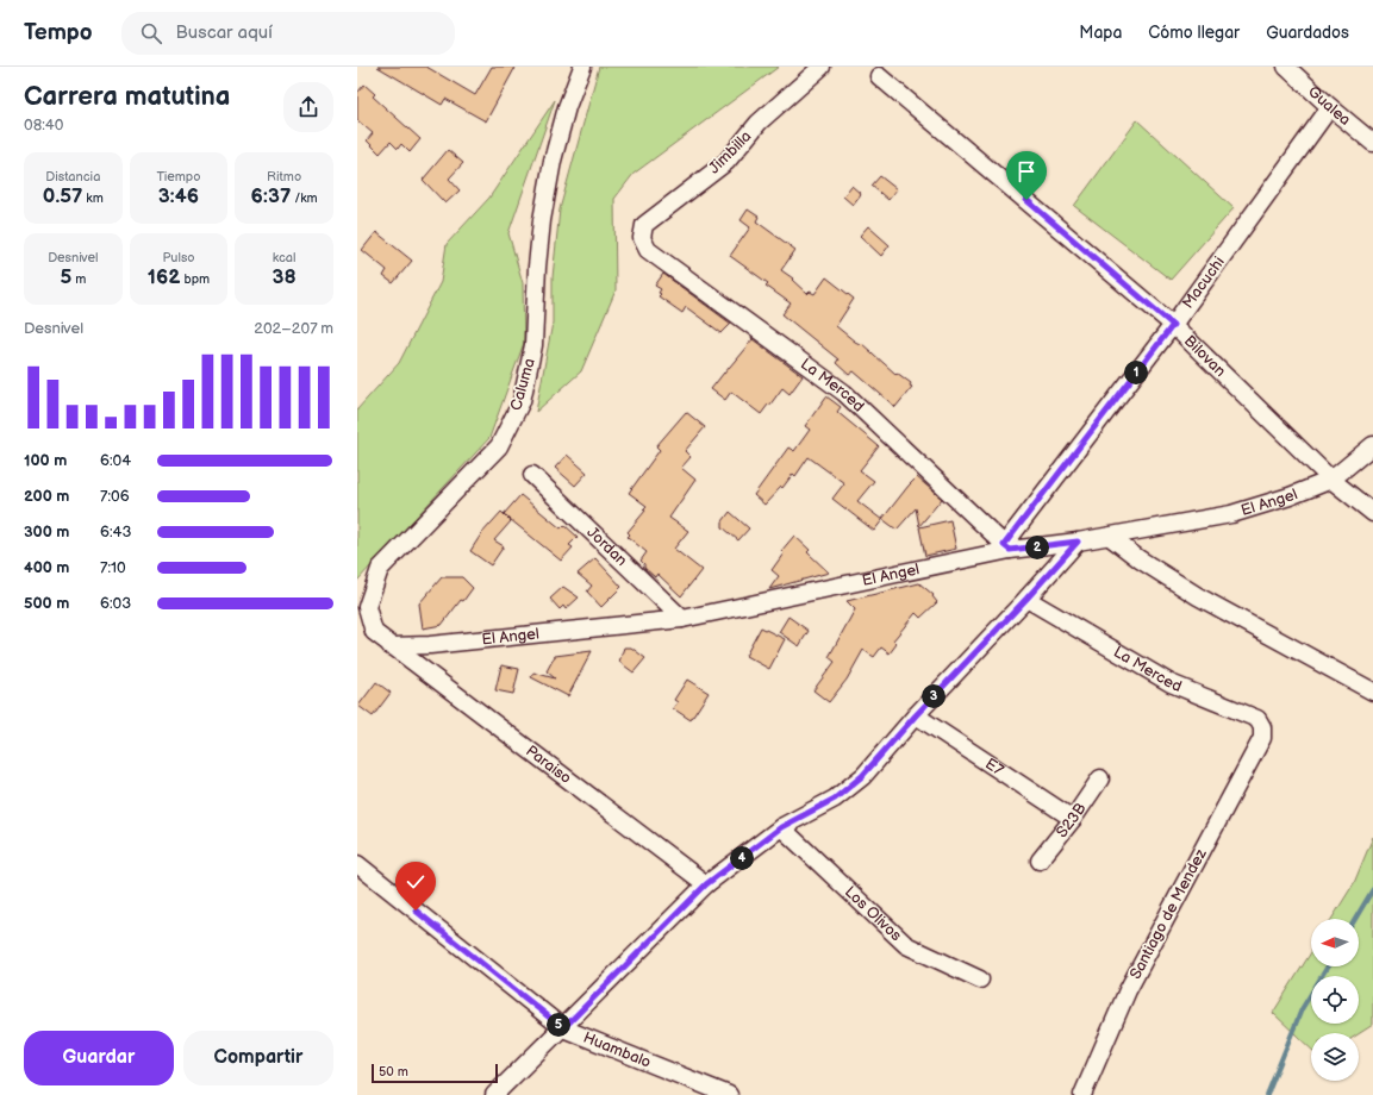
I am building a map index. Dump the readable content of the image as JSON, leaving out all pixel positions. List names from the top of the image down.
{
  "streets": {
    "street": [
      "Gualea",
      "Jimbilla",
      "Macuchi",
      "Bilovan",
      "Caluma",
      "La Merced",
      "El Angel",
      "Jordan",
      "Paraiso",
      "E7",
      "S23B",
      "Los Olivos",
      "Santiago de Mendez",
      "Huambalo"
    ]
  },
  "crossings": [
    ["Gualea", "Macuchi"],
    ["Jimbilla", "La Merced"],
    ["Macuchi", "Bilovan"],
    ["Macuchi", "La Merced"],
    ["Macuchi", "El Angel"],
    ["Bilovan", "El Angel"],
    ["Caluma", "El Angel"],
    ["Caluma", "Paraiso"],
    ["La Merced", "El Angel"],
    ["La Merced", "Santiago de Mendez"],
    ["El Angel", "Jordan"],
    ["El Angel", "Paraiso"],
    ["E7", "S23B"]
  ],
  "scale_bar": "50 m",
  "north": "left",
  "page": {
    "header": "Tempo",
    "search": "Buscar aquí",
    "nav": ["Mapa", "Cómo llegar", "Guardados"],
    "heading": ["Carrera matutina", "08:40"],
    "stats": [
      ["Distancia", "0.57 km"],
      ["Tiempo", "3:46"],
      ["Ritmo", "6:37 /km"],
      ["Desnivel", "5 m"],
      ["Pulso", "162 bpm"],
      ["kcal", "38"]
    ],
    "chart": ["Desnivel", "202–207 m"],
    "pins": [
      "1",
      "2",
      "3",
      "4",
      "5"
    ],
    "list": [
      {
        "name": "100 m",
        "note": "6:04"
      },
      {
        "name": "200 m",
        "note": "7:06"
      },
      {
        "name": "300 m",
        "note": "6:43"
      },
      {
        "name": "400 m",
        "note": "7:10"
      },
      {
        "name": "500 m",
        "note": "6:03"
      }
    ],
    "buttons": ["Guardar", "Compartir"],
    "scale": "50 m"
  }
}
